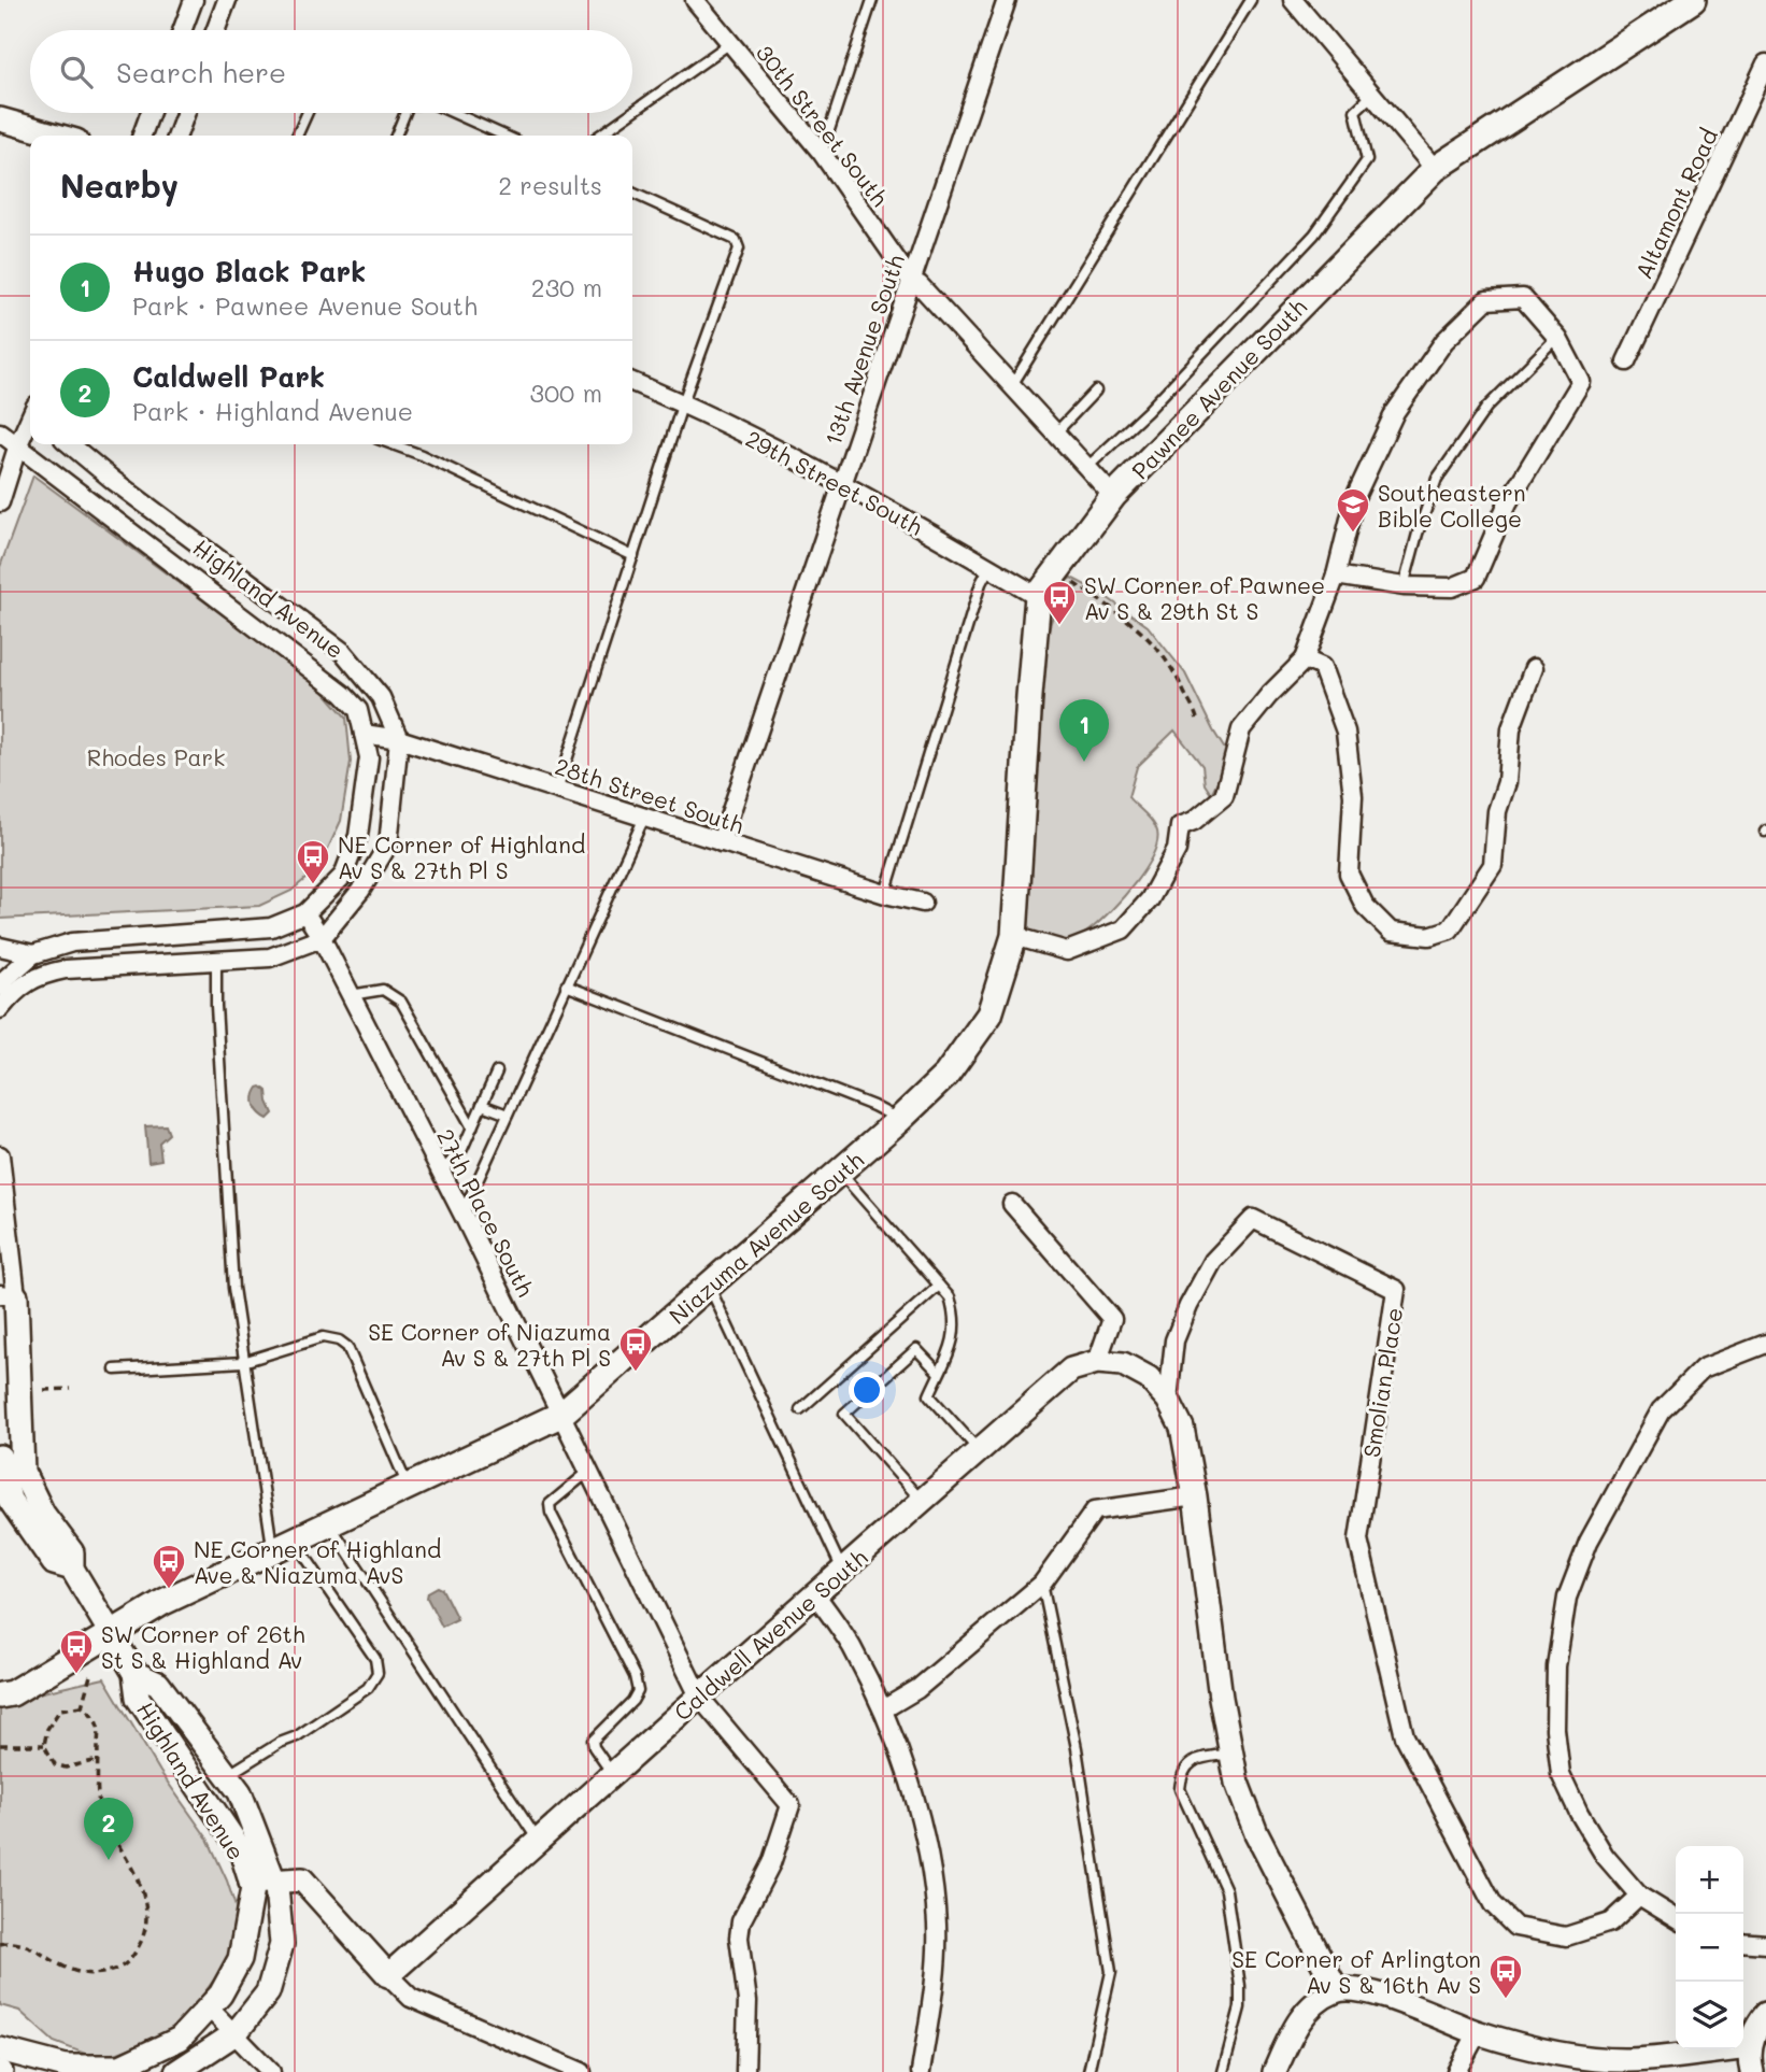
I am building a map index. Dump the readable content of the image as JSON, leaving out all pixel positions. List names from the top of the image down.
{
  "streets": {
    "main road": ["Pawnee Avenue South", "Niazuma Avenue South"],
    "street": [
      "30th Street South",
      "Altamont Road",
      "13th Avenue South",
      "29th Street South",
      "Highland Avenue",
      "28th Street South",
      "27th Place South",
      "Smolian Place",
      "Caldwell Avenue South"
    ]
  },
  "crossings": [
    ["30th Street South", "13th Avenue South"],
    ["30th Street South", "Pawnee Avenue South"],
    ["13th Avenue South", "29th Street South"],
    ["13th Avenue South", "28th Street South"],
    ["Pawnee Avenue South", "29th Street South"],
    ["Highland Avenue", "28th Street South"],
    ["Highland Avenue", "27th Place South"],
    ["Highland Avenue", "Niazuma Avenue South"],
    ["27th Place South", "Niazuma Avenue South"],
    ["27th Place South", "Caldwell Avenue South"]
  ],
  "parks": ["Rhodes Park"],
  "places": {
    "school or university": ["Southeastern Bible College"],
    "bus stop": [
      "SW Corner of Pawnee Av S & 29th St S",
      "NE Corner of Highland Av S & 27th Pl S",
      "SE Corner of Niazuma Av S & 27th Pl S",
      "NE Corner of Highland Ave & Niazuma AvS",
      "SW Corner of 26th St S & Highland Av",
      "SE Corner of Arlington Av S & 16th Av S"
    ]
  },
  "page": {
    "search": "Search here",
    "heading": ["Nearby", "2 results"],
    "list": [
      {
        "mark": "1",
        "name": "Hugo Black Park",
        "note": "Park · Pawnee Avenue South",
        "value": "230 m"
      },
      {
        "mark": "2",
        "name": "Caldwell Park",
        "note": "Park · Highland Avenue",
        "value": "300 m"
      }
    ],
    "pins": ["1", "2"],
    "map_buttons": ["+", "−"]
  }
}
